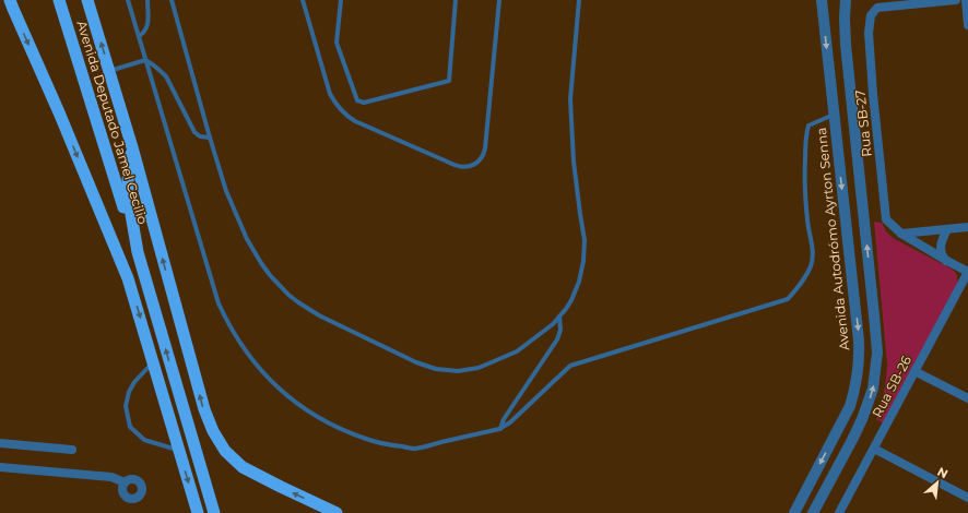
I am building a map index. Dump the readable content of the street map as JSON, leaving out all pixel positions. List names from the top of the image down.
{
  "streets": {
    "highway": ["Avenida Deputado Jamel Cecilio"],
    "street": ["Rua SB-27", "Avenida Autodrómo Ayrton Senna", "Rua SB-26"]
  },
  "crossings": [
    ["Rua SB-27", "Rua SB-26"]
  ],
  "north": "top right"
}
